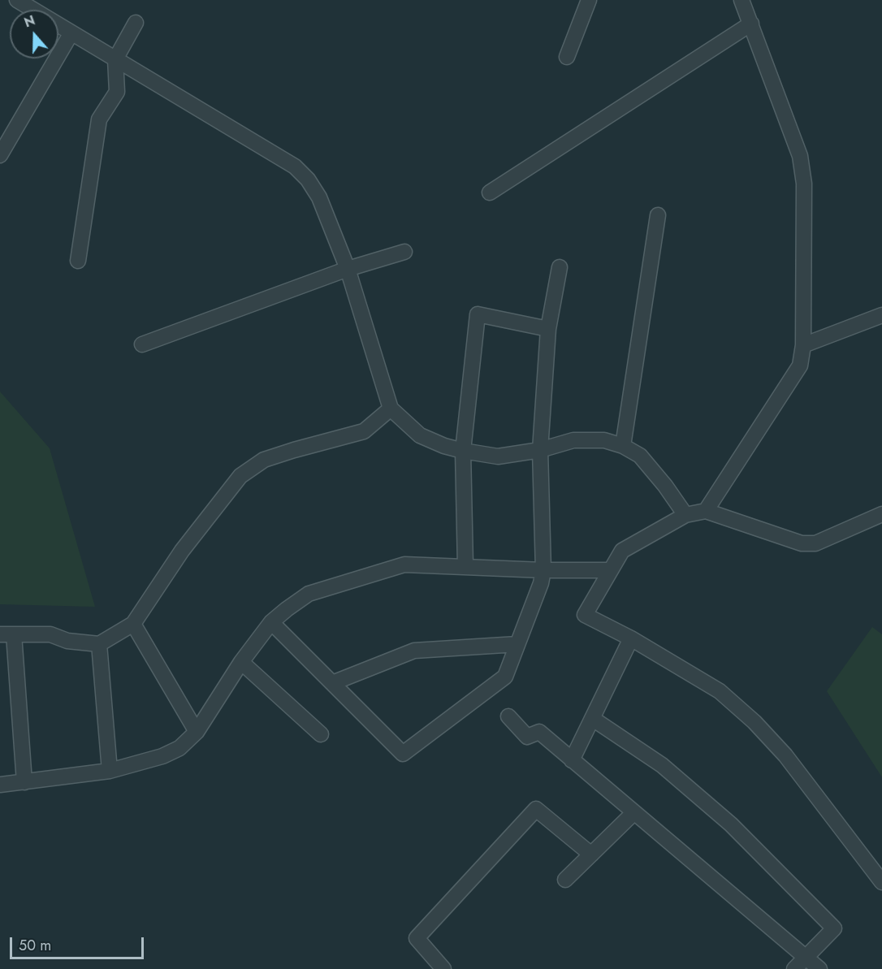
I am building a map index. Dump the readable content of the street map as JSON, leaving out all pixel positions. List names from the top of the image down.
{
  "scale_bar": "50 m",
  "north": "top"
}
